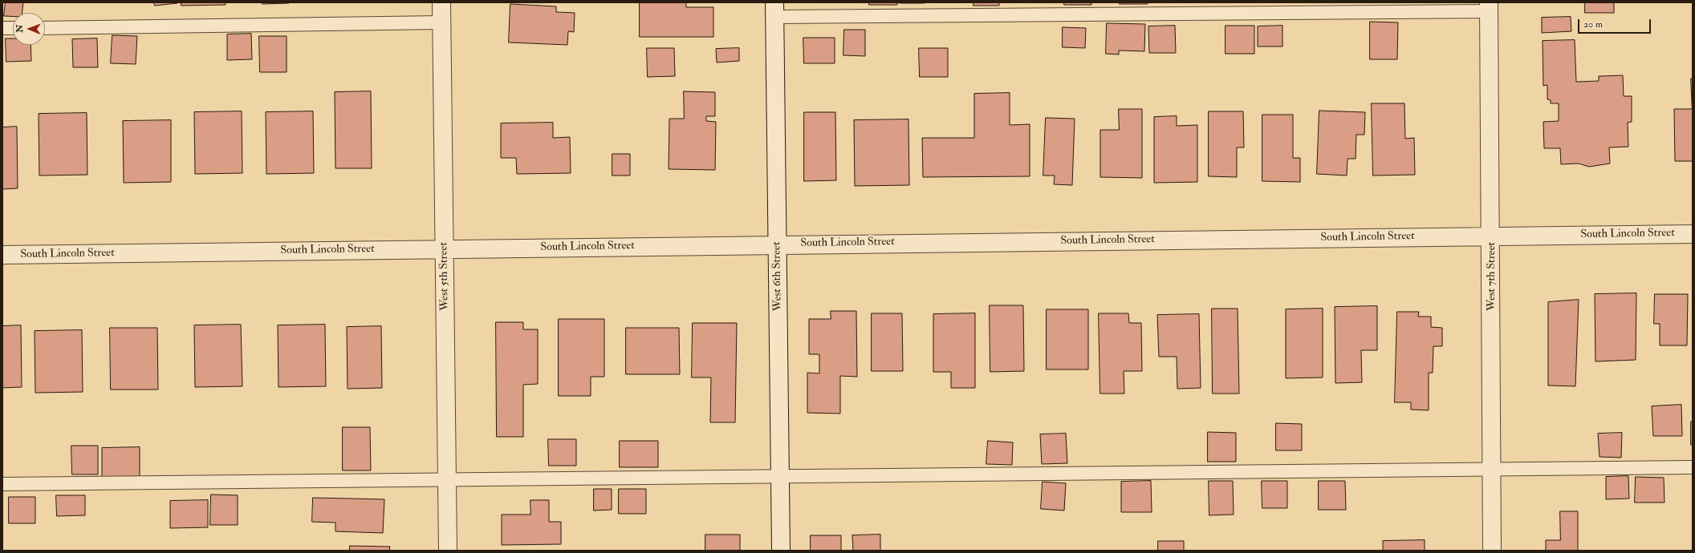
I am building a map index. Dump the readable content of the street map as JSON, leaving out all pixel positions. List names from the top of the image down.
{
  "streets": {
    "street": [
      "South Lincoln Street",
      "West 5th Street",
      "West 6th Street",
      "West 7th Street"
    ]
  },
  "crossings": [
    ["South Lincoln Street", "West 5th Street"],
    ["South Lincoln Street", "West 6th Street"],
    ["South Lincoln Street", "West 7th Street"]
  ],
  "scale_bar": "20 m",
  "north": "left"
}
